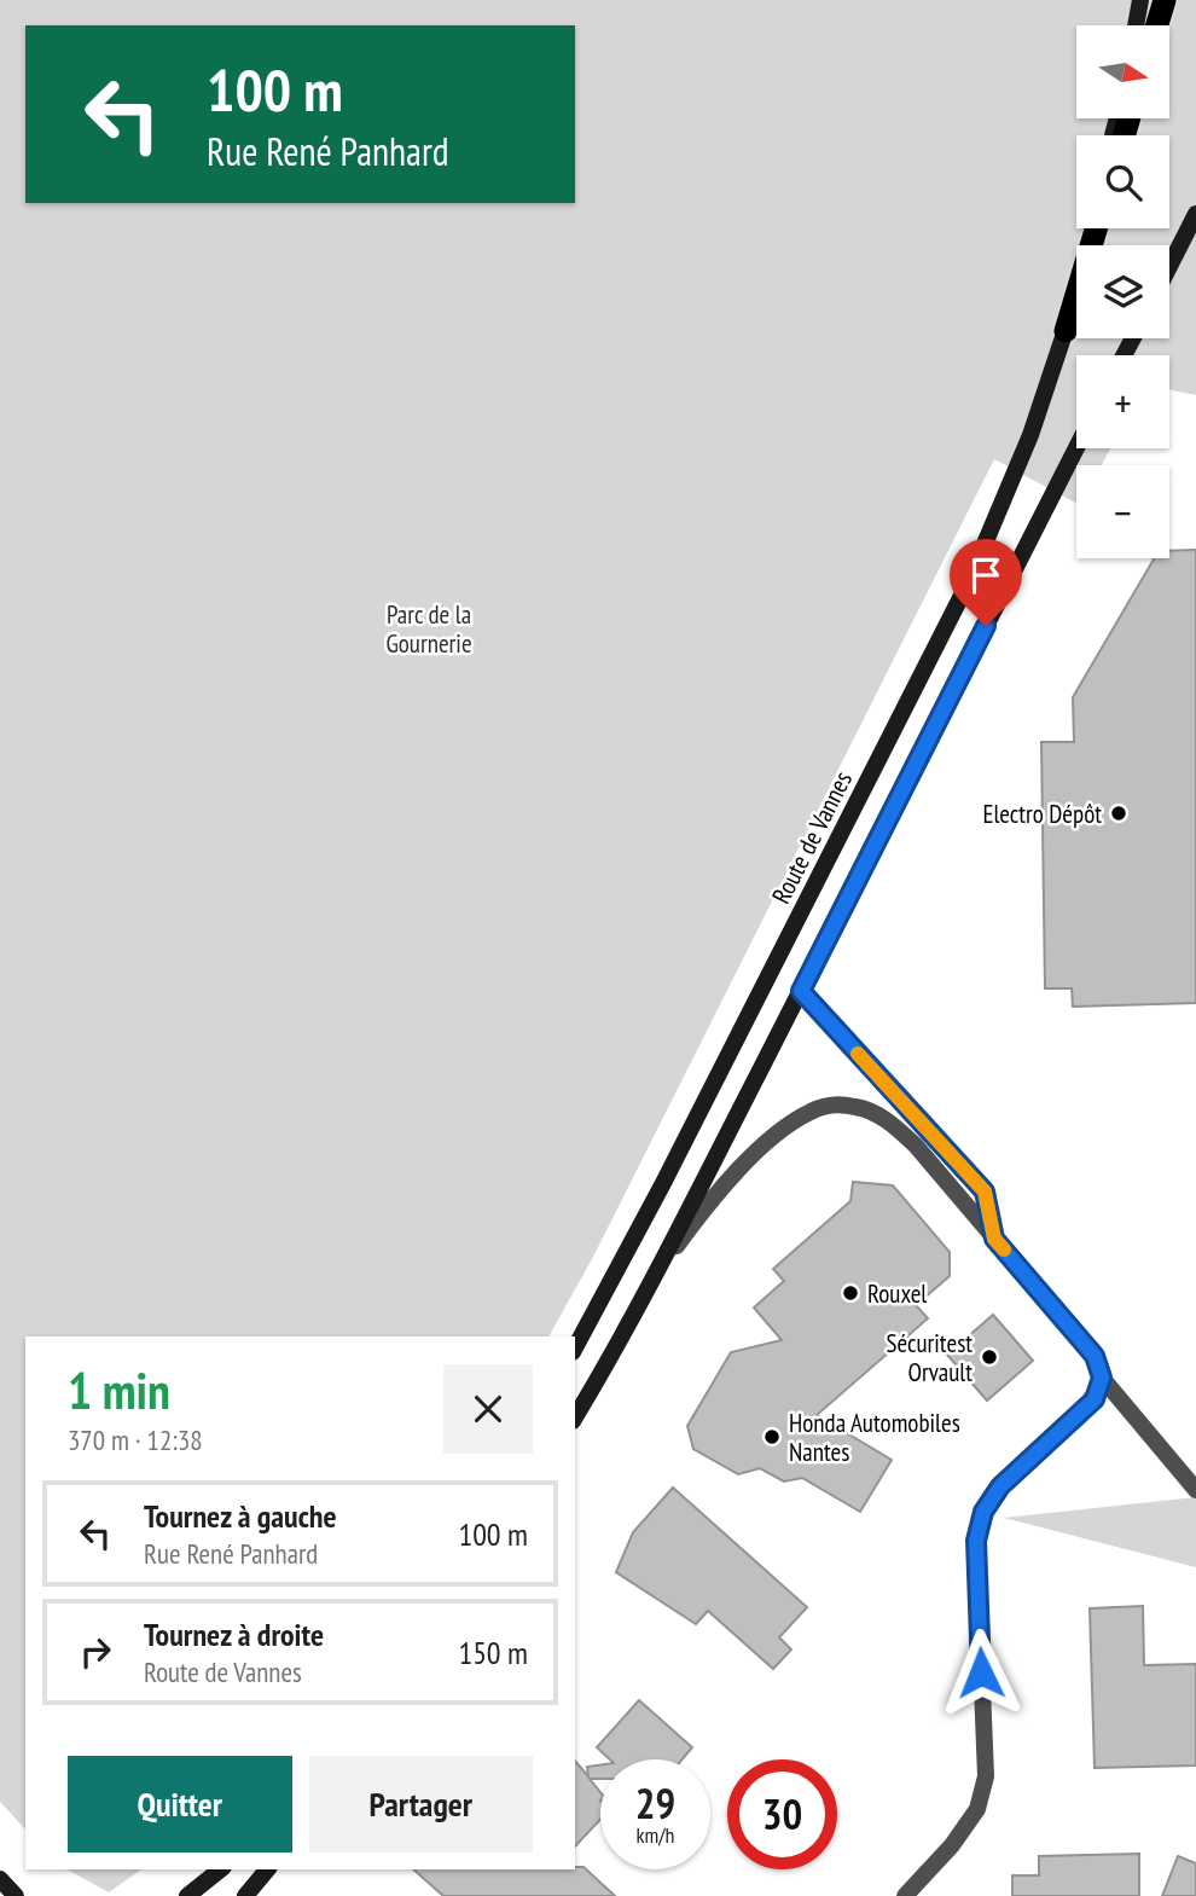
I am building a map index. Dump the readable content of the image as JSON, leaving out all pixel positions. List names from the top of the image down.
{
  "streets": {
    "main road": ["Route de Vannes"]
  },
  "parks": ["Parc de la Gournerie"],
  "places": [
    "Electro Dépôt",
    "Rouxel",
    "Sécuritest Orvault",
    "Honda Automobiles Nantes"
  ],
  "north": "right",
  "page": {
    "map_buttons": ["+", "−"],
    "turn": ["100 m", "Rue René Panhard"],
    "heading": ["1 min", "370 m · 12:38"],
    "list": [
      {
        "name": "Tournez à gauche",
        "note": "Rue René Panhard",
        "value": "100 m"
      },
      {
        "name": "Tournez à droite",
        "note": "Route de Vannes",
        "value": "150 m"
      }
    ],
    "buttons": ["Quitter", "Partager"],
    "speed": "29 km/h",
    "limit": "30"
  }
}
